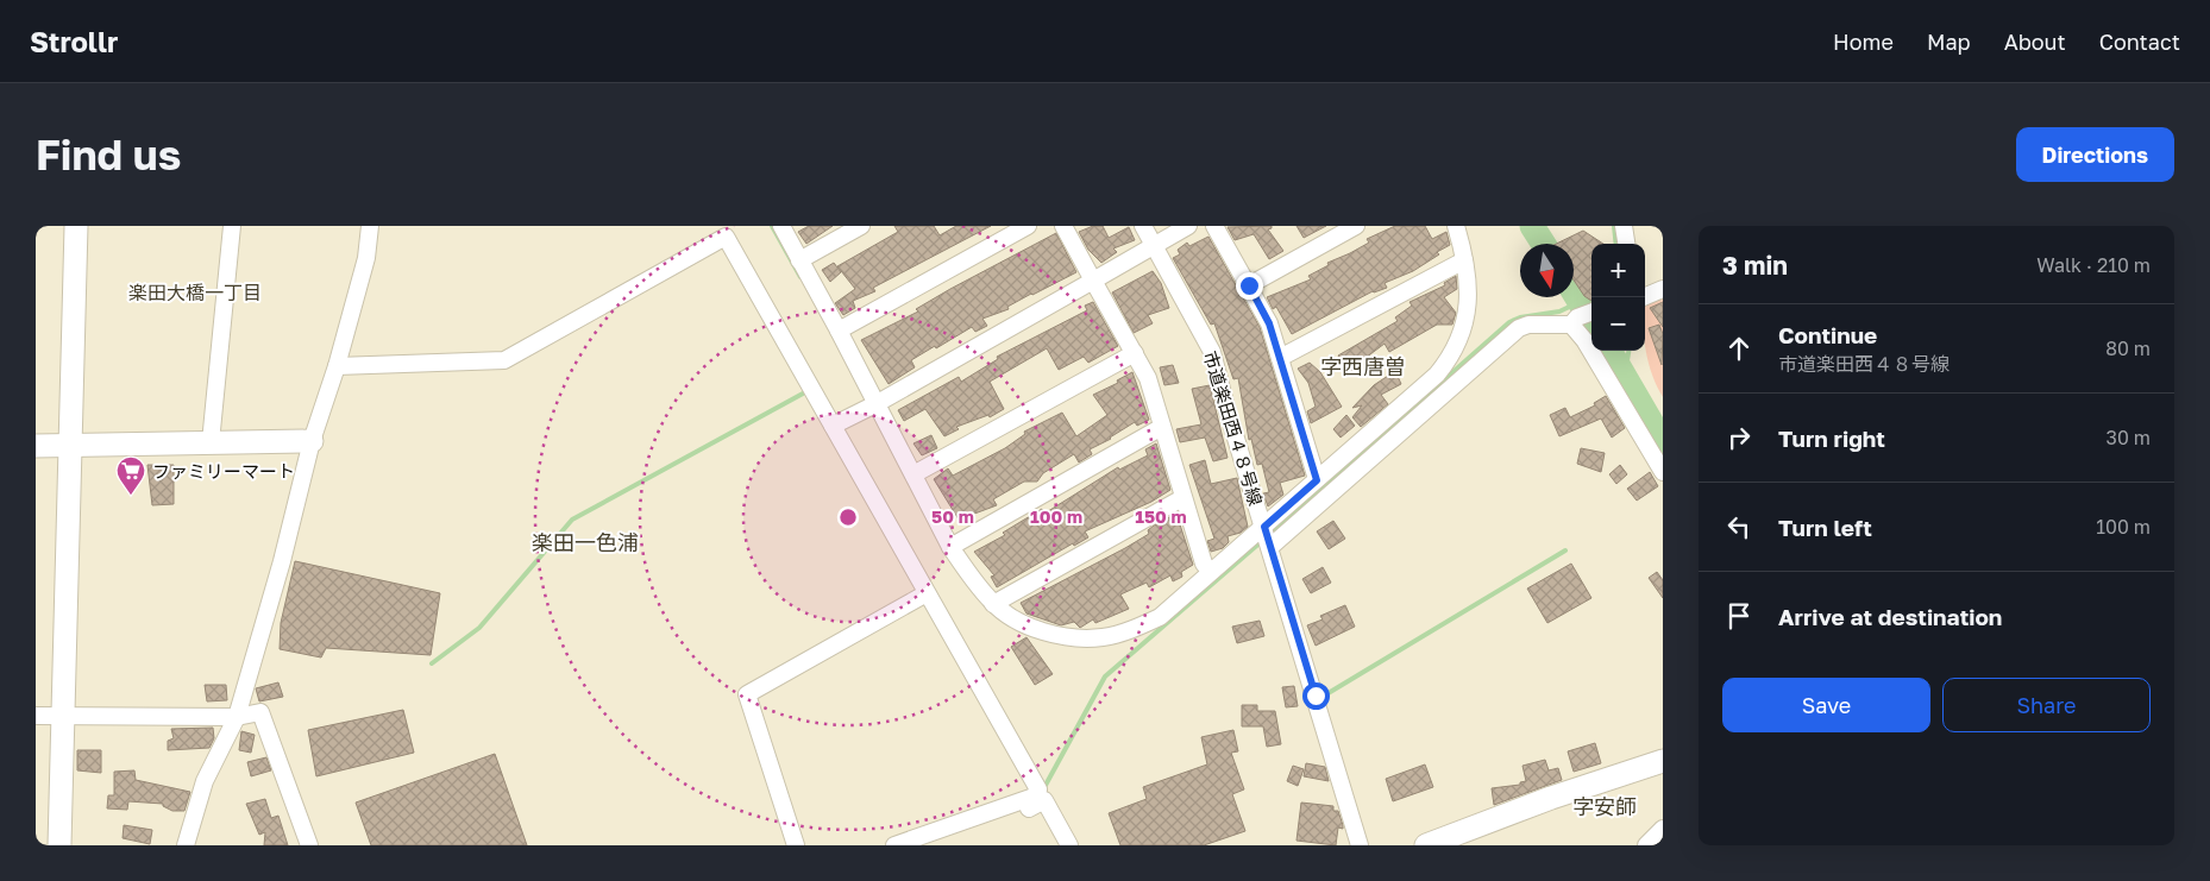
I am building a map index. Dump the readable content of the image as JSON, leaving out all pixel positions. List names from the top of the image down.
{
  "streets": {
    "street": ["市道楽田西４８号線"]
  },
  "districts": [
    "楽田大橋一丁目",
    "字西唐曽",
    "楽田一色浦",
    "字安師"
  ],
  "places": {
    "supermarket": ["ファミリーマート"]
  },
  "north": "bottom",
  "page": {
    "header": "Strollr",
    "nav": [
      "Home",
      "Map",
      "About",
      "Contact"
    ],
    "buttons": [
      "Directions",
      ["Save", "Share"]
    ],
    "title": "Find us",
    "heading": ["3 min", "Walk · 210 m"],
    "map_buttons": ["+", "−"],
    "list": [
      ["Continue", "市道楽田西４８号線", "80 m"],
      ["Turn right", "30 m"],
      ["Turn left", "100 m"],
      "Arrive at destination"
    ]
  },
  "rings": ["50 m", "100 m", "150 m"]
}
